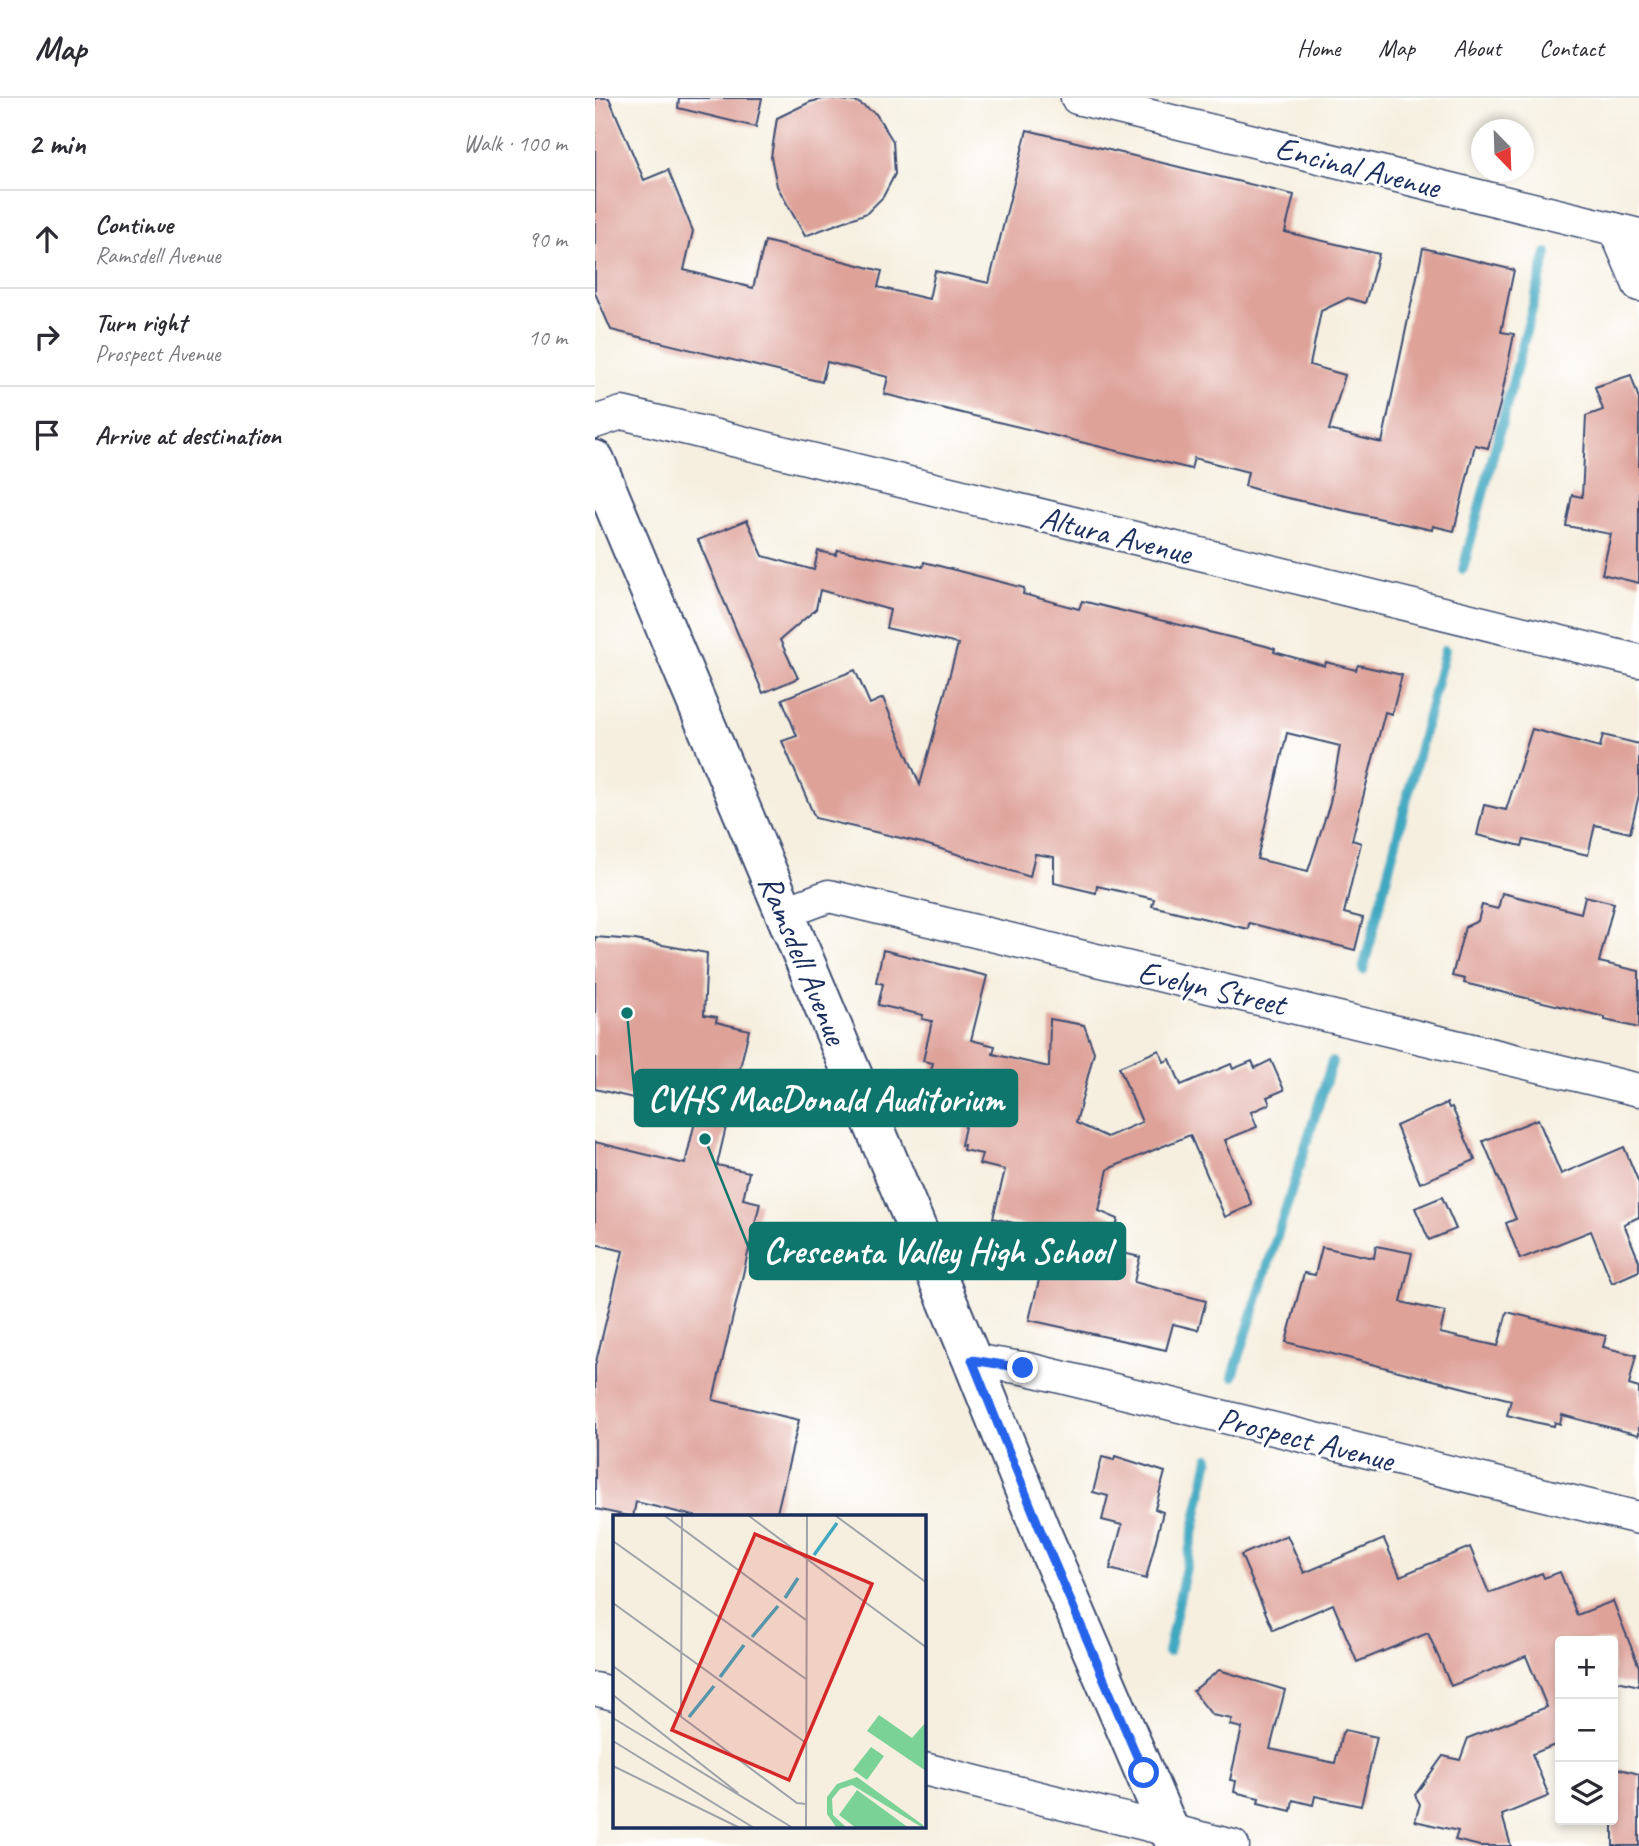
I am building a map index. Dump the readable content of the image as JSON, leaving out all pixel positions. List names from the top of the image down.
{
  "streets": {
    "street": [
      "Encinal Avenue",
      "Altura Avenue",
      "Ramsdell Avenue",
      "Evelyn Street",
      "Prospect Avenue"
    ]
  },
  "crossings": [
    ["Ramsdell Avenue", "Evelyn Street"],
    ["Ramsdell Avenue", "Prospect Avenue"]
  ],
  "places": ["CVHS MacDonald Auditorium", "Crescenta Valley High School"],
  "north": "bottom right",
  "page": {
    "header": "Map",
    "nav": [
      "Home",
      "Map",
      "About",
      "Contact"
    ],
    "heading": ["2 min", "Walk · 100 m"],
    "list": [
      ["Continue", "Ramsdell Avenue", "90 m"],
      ["Turn right", "Prospect Avenue", "10 m"],
      "Arrive at destination"
    ],
    "map_buttons": ["+", "−"]
  }
}
